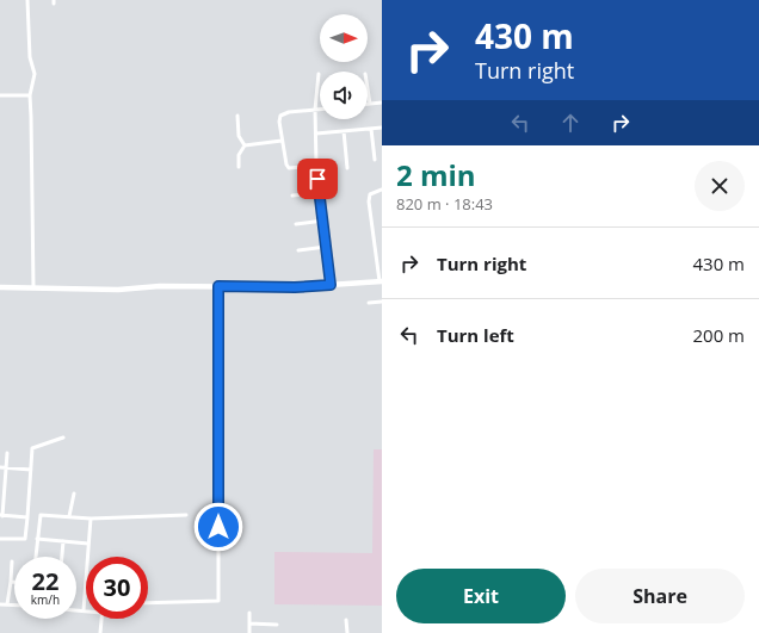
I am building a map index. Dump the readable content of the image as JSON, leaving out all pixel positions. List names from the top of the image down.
{
  "north": "right",
  "page": {
    "turn": ["430 m", "Turn right"],
    "heading": ["2 min", "820 m · 18:43"],
    "list": [
      {
        "name": "Turn right",
        "value": "430 m"
      },
      {
        "name": "Turn left",
        "value": "200 m"
      }
    ],
    "speed": "22 km/h",
    "limit": "30",
    "buttons": ["Exit", "Share"]
  }
}
